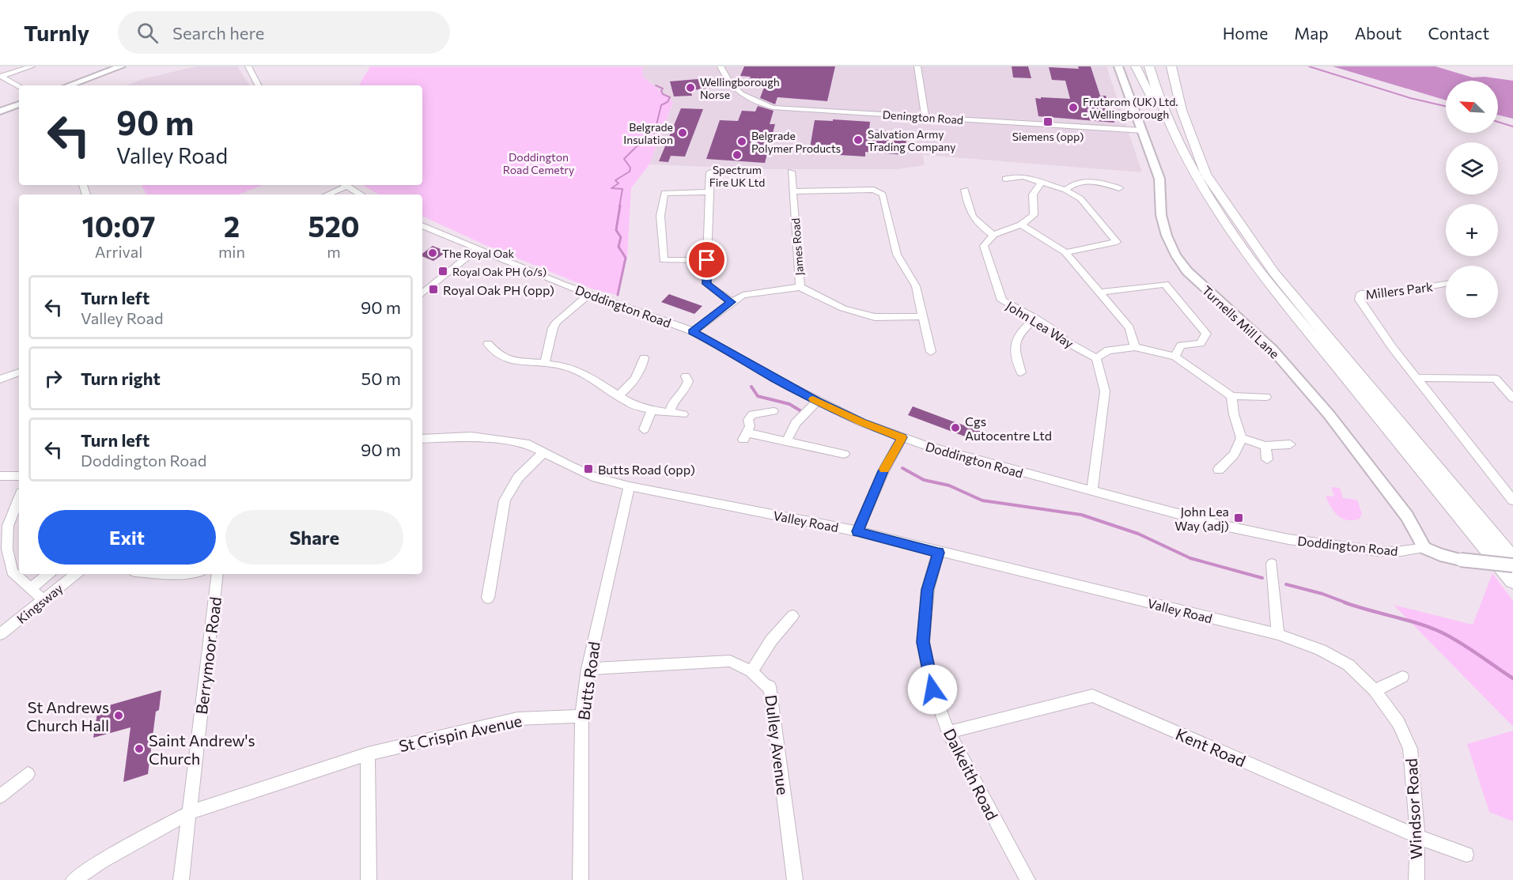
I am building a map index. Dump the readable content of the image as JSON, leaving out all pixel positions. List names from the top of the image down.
{
  "streets": {
    "main road": ["Turnells Mill Lane"],
    "street": [
      "Denington Road",
      "James Road",
      "Millers Park",
      "Doddington Road",
      "John Lea Way",
      "Valley Road",
      "Kingsway",
      "Berrymoor Road",
      "Butts Road",
      "St Crispin Avenue",
      "Dulley Avenue",
      "Kent Road",
      "Dalkeith Road",
      "Windsor Road"
    ]
  },
  "crossings": [
    ["Denington Road", "Turnells Mill Lane"],
    ["James Road", "Doddington Road"],
    ["Doddington Road", "Turnells Mill Lane"],
    ["Valley Road", "Butts Road"],
    ["Valley Road", "Dalkeith Road"],
    ["Valley Road", "Windsor Road"],
    ["Berrymoor Road", "St Crispin Avenue"],
    ["Butts Road", "St Crispin Avenue"],
    ["Butts Road", "Dulley Avenue"],
    ["Kent Road", "Dalkeith Road"],
    ["Kent Road", "Windsor Road"]
  ],
  "parks": ["Doddington Road Cemetry"],
  "places": {
    "other": [
      "Wellingborough Norse",
      "Frutarom (UK) Ltd. - Wellingborough",
      "Belgrade Insulation",
      "Salvation Army Trading Company",
      "Belgrade Polymer Products",
      "Spectrum Fire UK Ltd",
      "The Royal Oak",
      "Cgs Autocentre Ltd",
      "St Andrews Church Hall",
      "Saint Andrew's Church"
    ],
    "transit": [
      "Siemens (opp)",
      "Royal Oak PH (o/s)",
      "Royal Oak PH (opp)",
      "Butts Road (opp)",
      "John Lea Way (adj)"
    ]
  },
  "north": "top left",
  "page": {
    "header": "Turnly",
    "search": "Search here",
    "nav": [
      "Home",
      "Map",
      "About",
      "Contact"
    ],
    "map_buttons": ["+", "−"],
    "turn": ["90 m", "Valley Road"],
    "eta": [
      "10:07",
      "Arrival",
      "2",
      "min",
      "520",
      "m"
    ],
    "list": [
      {
        "name": "Turn left",
        "note": "Valley Road",
        "value": "90 m"
      },
      {
        "name": "Turn right",
        "value": "50 m"
      },
      {
        "name": "Turn left",
        "note": "Doddington Road",
        "value": "90 m"
      }
    ],
    "buttons": ["Exit", "Share"]
  }
}
